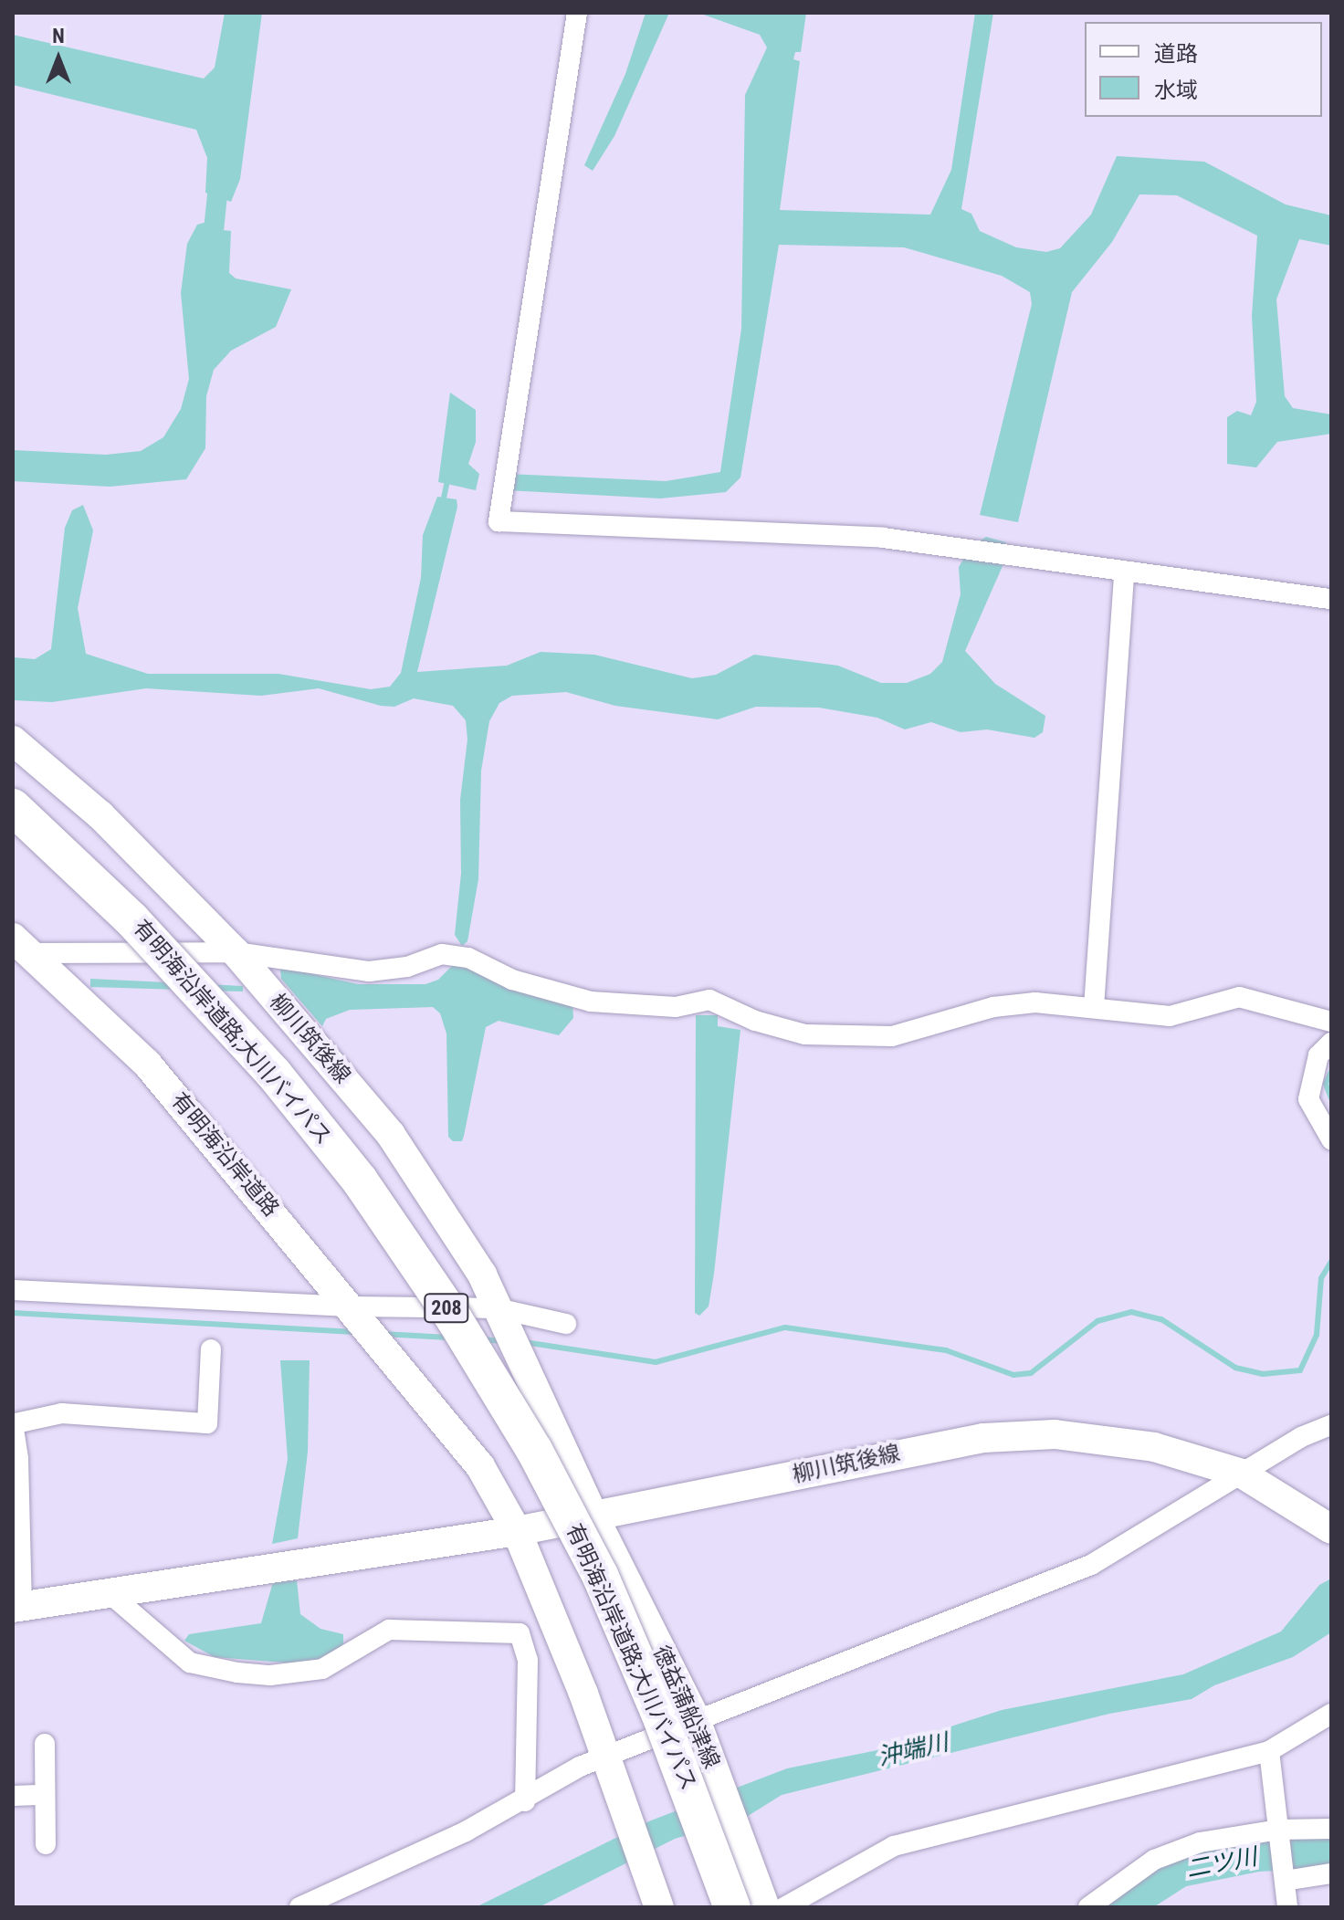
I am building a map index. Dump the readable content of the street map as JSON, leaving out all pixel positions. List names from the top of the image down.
{
  "streets": {
    "highway": ["有明海沿岸道路;大川バイパス", "208"],
    "main road": ["柳川筑後線", "有明海沿岸道路", "徳益蒲船津線"]
  },
  "crossings": [
    ["有明海沿岸道路;大川バイパス", "徳益蒲船津線"],
    ["柳川筑後線", "有明海沿岸道路"],
    ["柳川筑後線", "徳益蒲船津線"]
  ],
  "water": ["沖端川", "二ツ川"],
  "legend": ["道路", "水域"],
  "north": "top"
}
